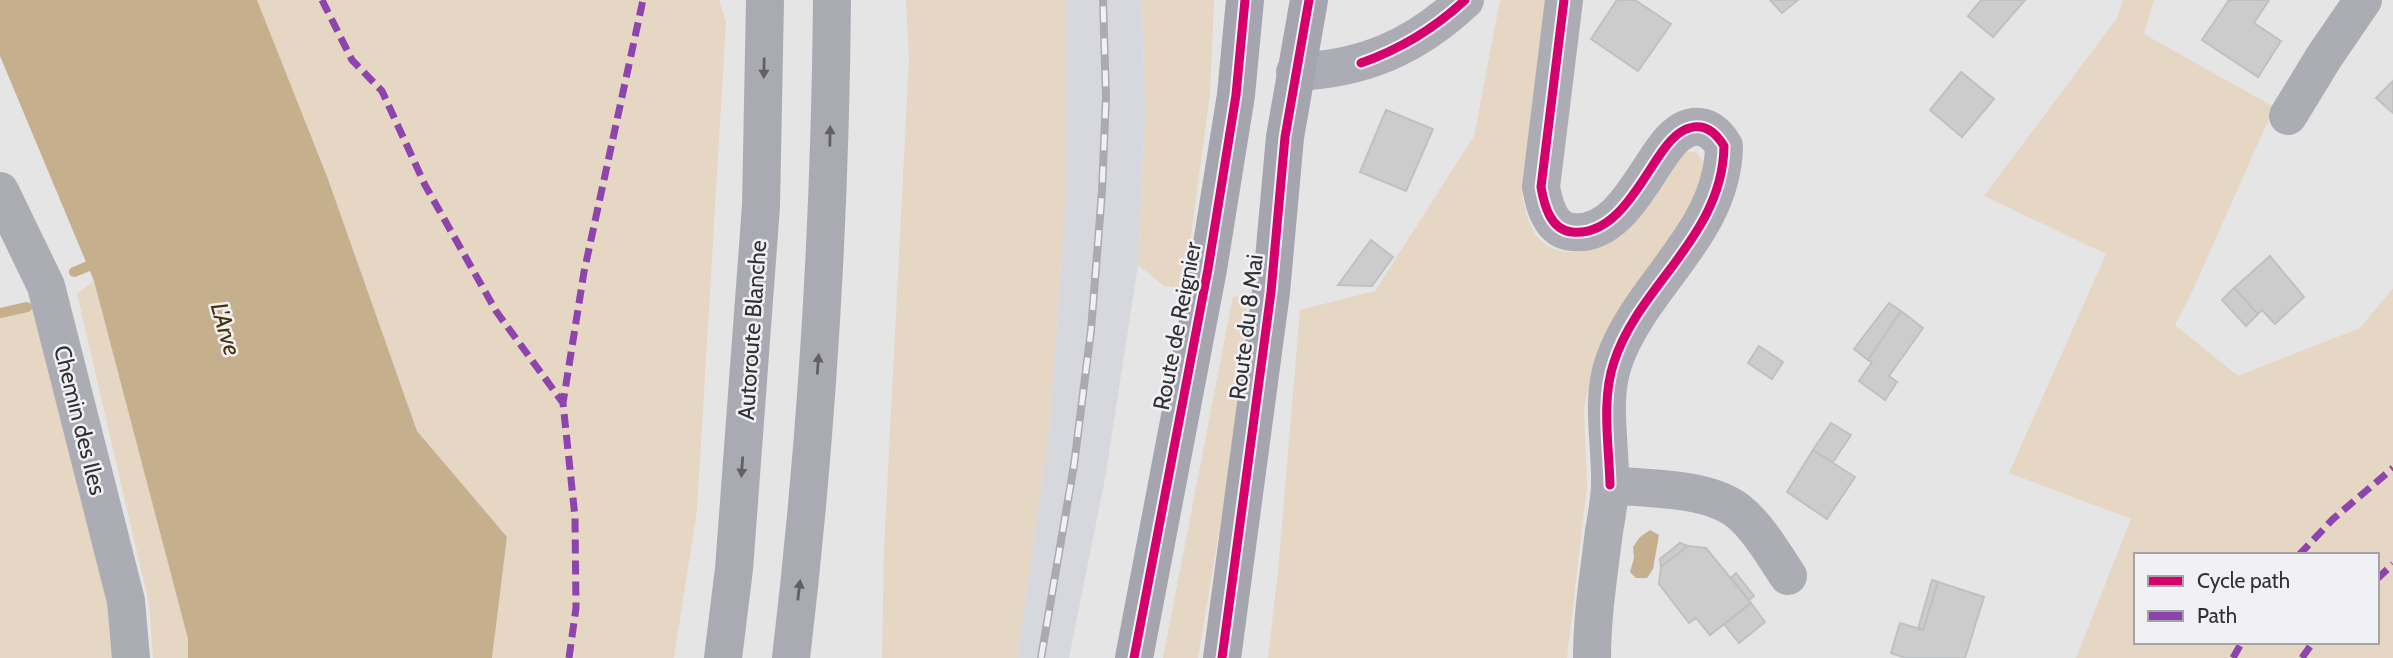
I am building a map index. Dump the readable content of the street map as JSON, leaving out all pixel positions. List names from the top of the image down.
{
  "streets": {
    "highway": ["Autoroute Blanche"],
    "main road": ["Route de Reignier", "Route du 8 Mai"],
    "street": ["Chemin des Iles"]
  },
  "water": ["L'Arve"],
  "legend": ["Cycle path", "Path"]
}
